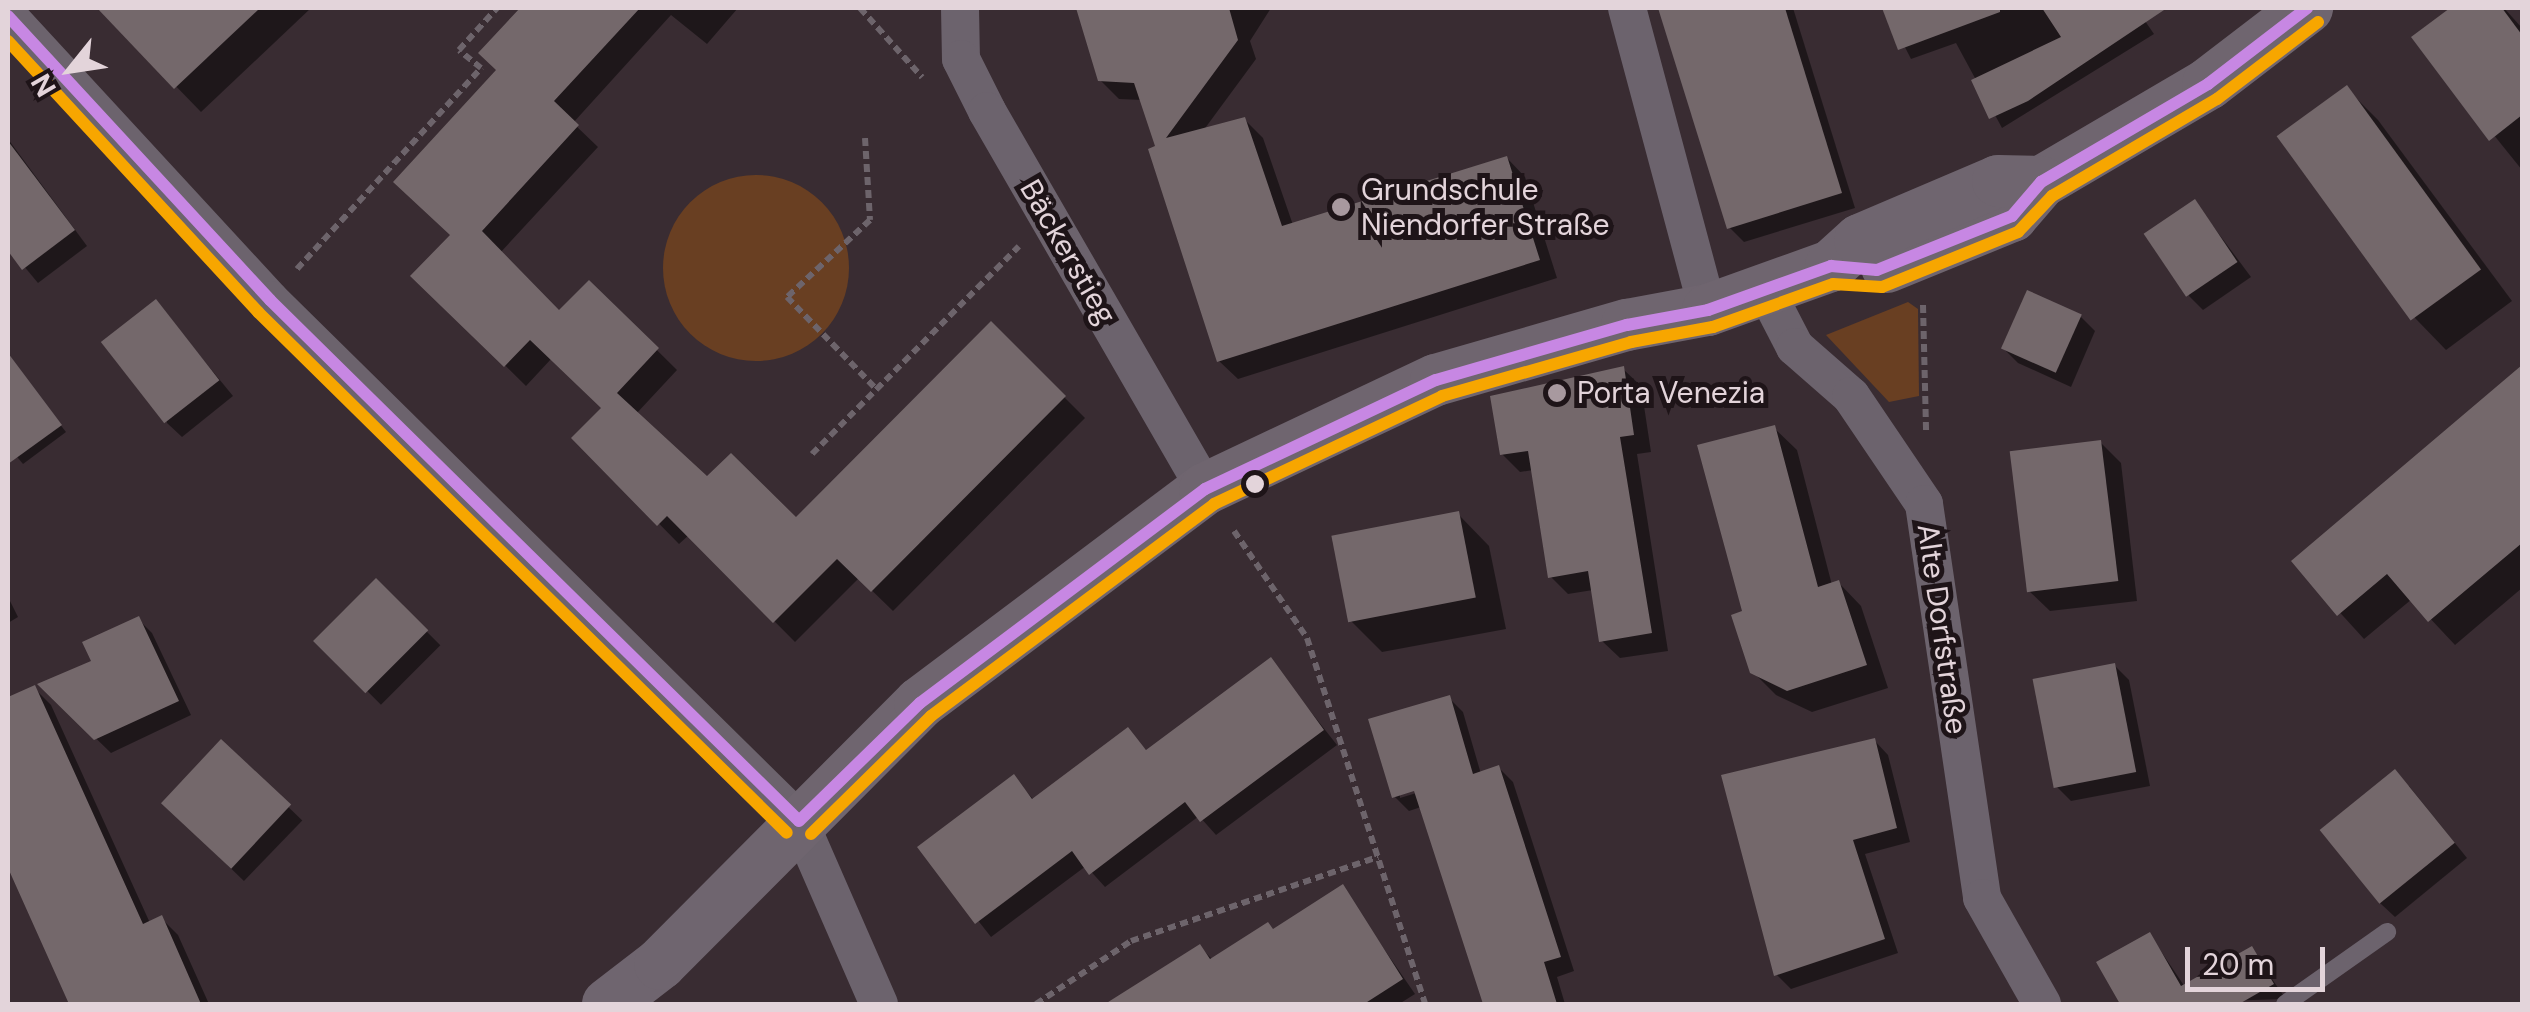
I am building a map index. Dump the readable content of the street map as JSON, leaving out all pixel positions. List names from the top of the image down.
{
  "streets": {
    "street": ["Bäckerstieg", "Alte Dorfstraße"]
  },
  "places": ["Grundschule Niendorfer Straße", "Porta Venezia"],
  "scale_bar": "20 m",
  "north": "bottom left"
}
